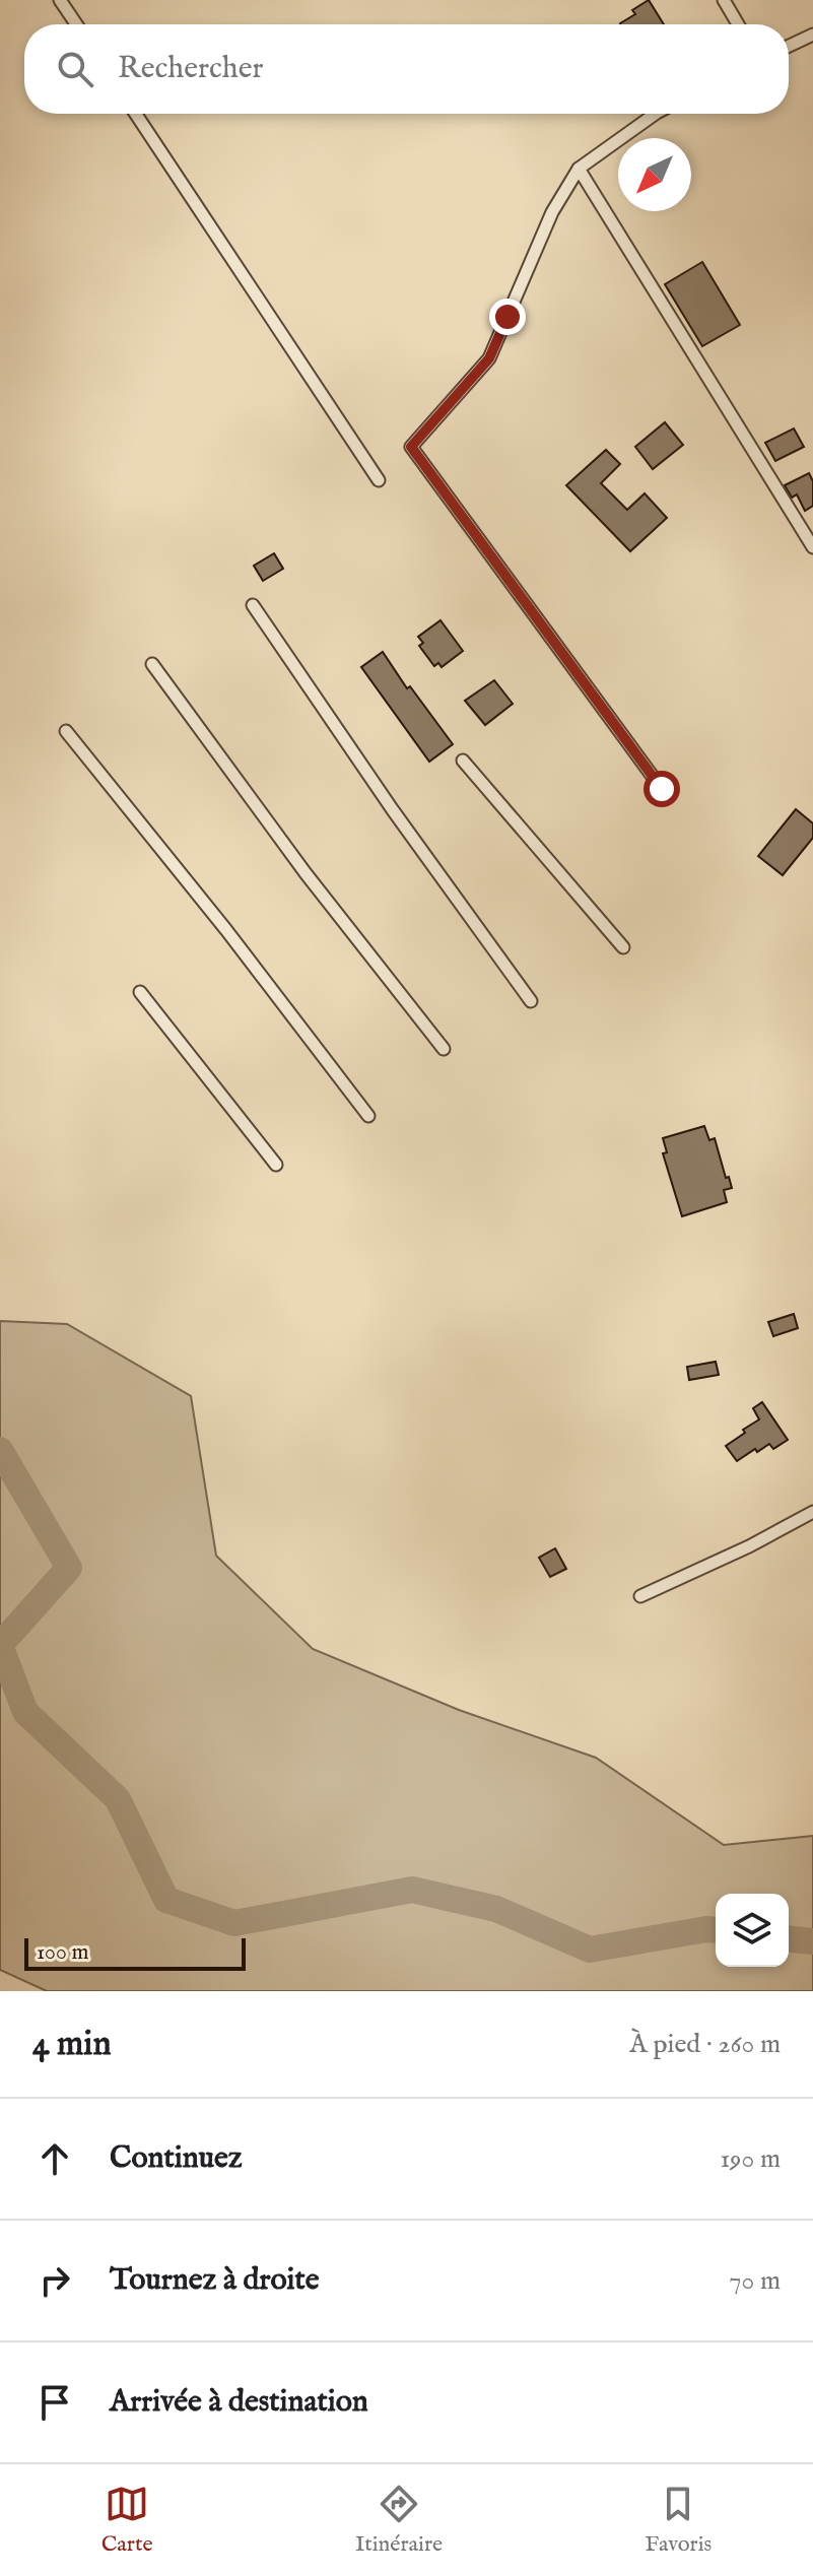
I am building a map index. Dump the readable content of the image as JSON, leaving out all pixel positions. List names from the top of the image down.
{
  "scale_bar": "100 m",
  "north": "bottom left",
  "page": {
    "search": "Rechercher",
    "scale": "100 m",
    "heading": ["4 min", "À pied · 260 m"],
    "list": [
      ["Continuez", "190 m"],
      ["Tournez à droite", "70 m"],
      "Arrivée à destination"
    ],
    "nav": ["Carte", "Itinéraire", "Favoris"]
  }
}
